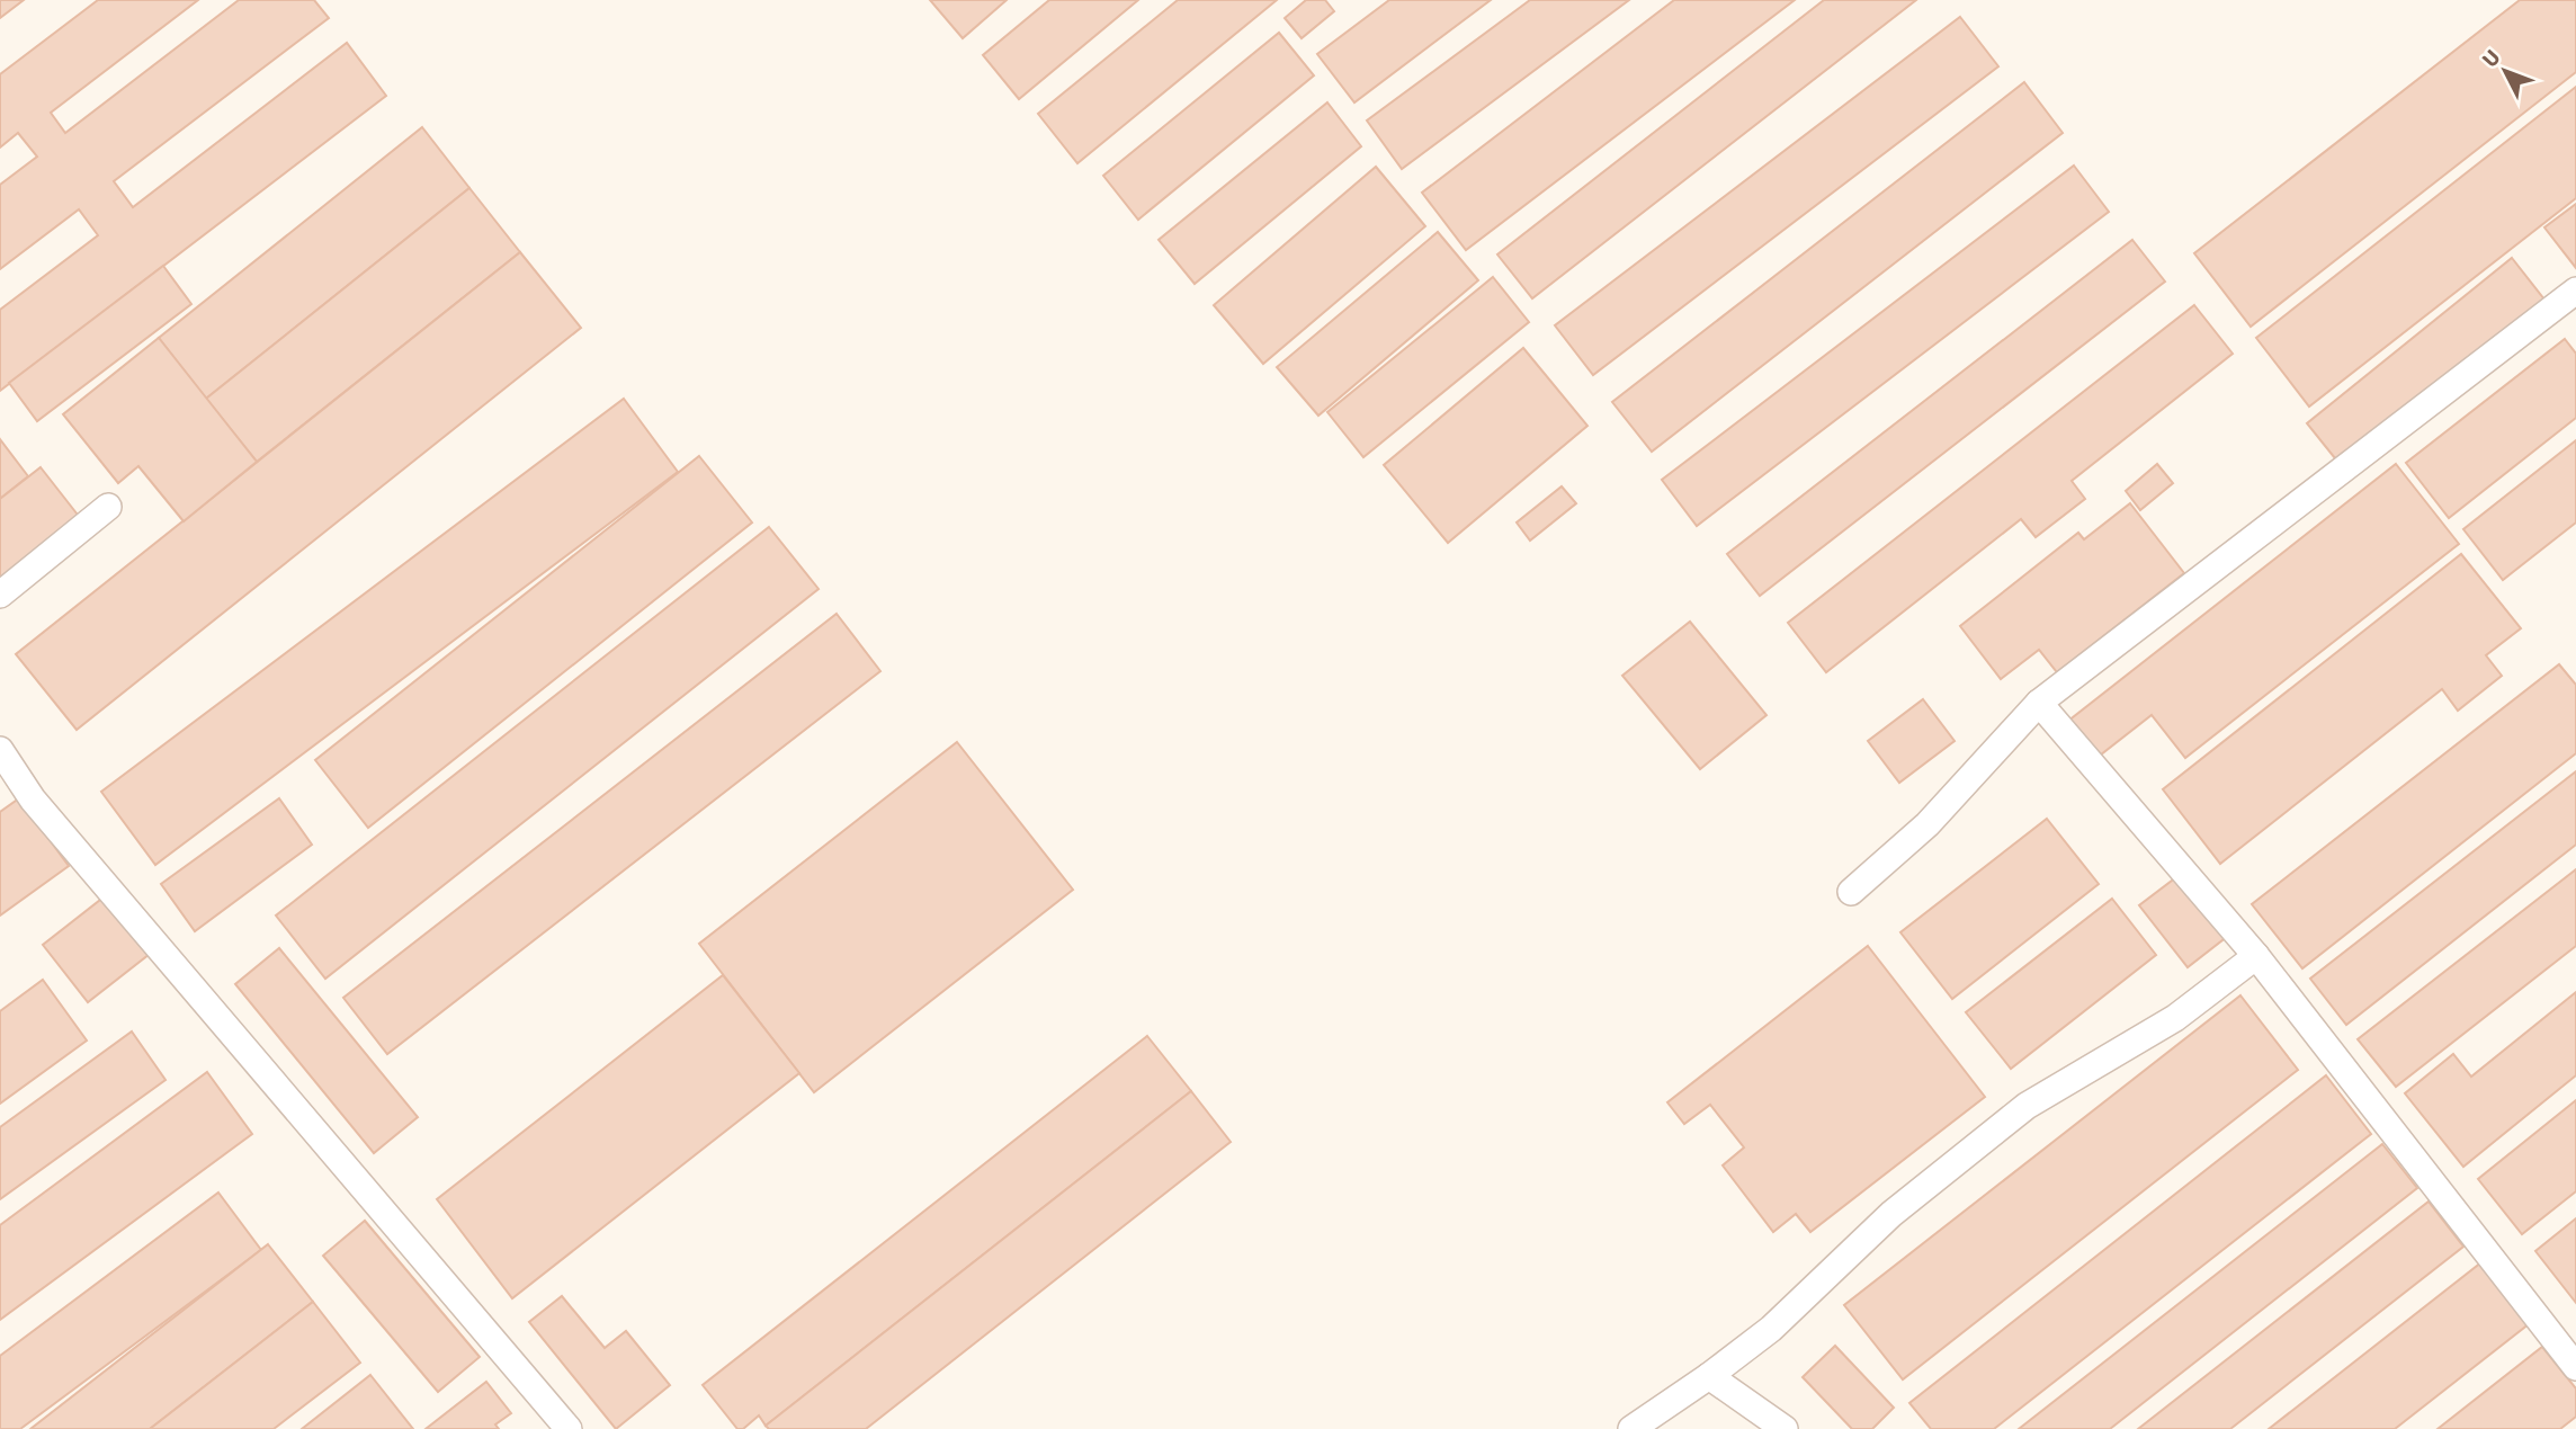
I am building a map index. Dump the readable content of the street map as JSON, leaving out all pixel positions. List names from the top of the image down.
{
  "north": "top left"
}
